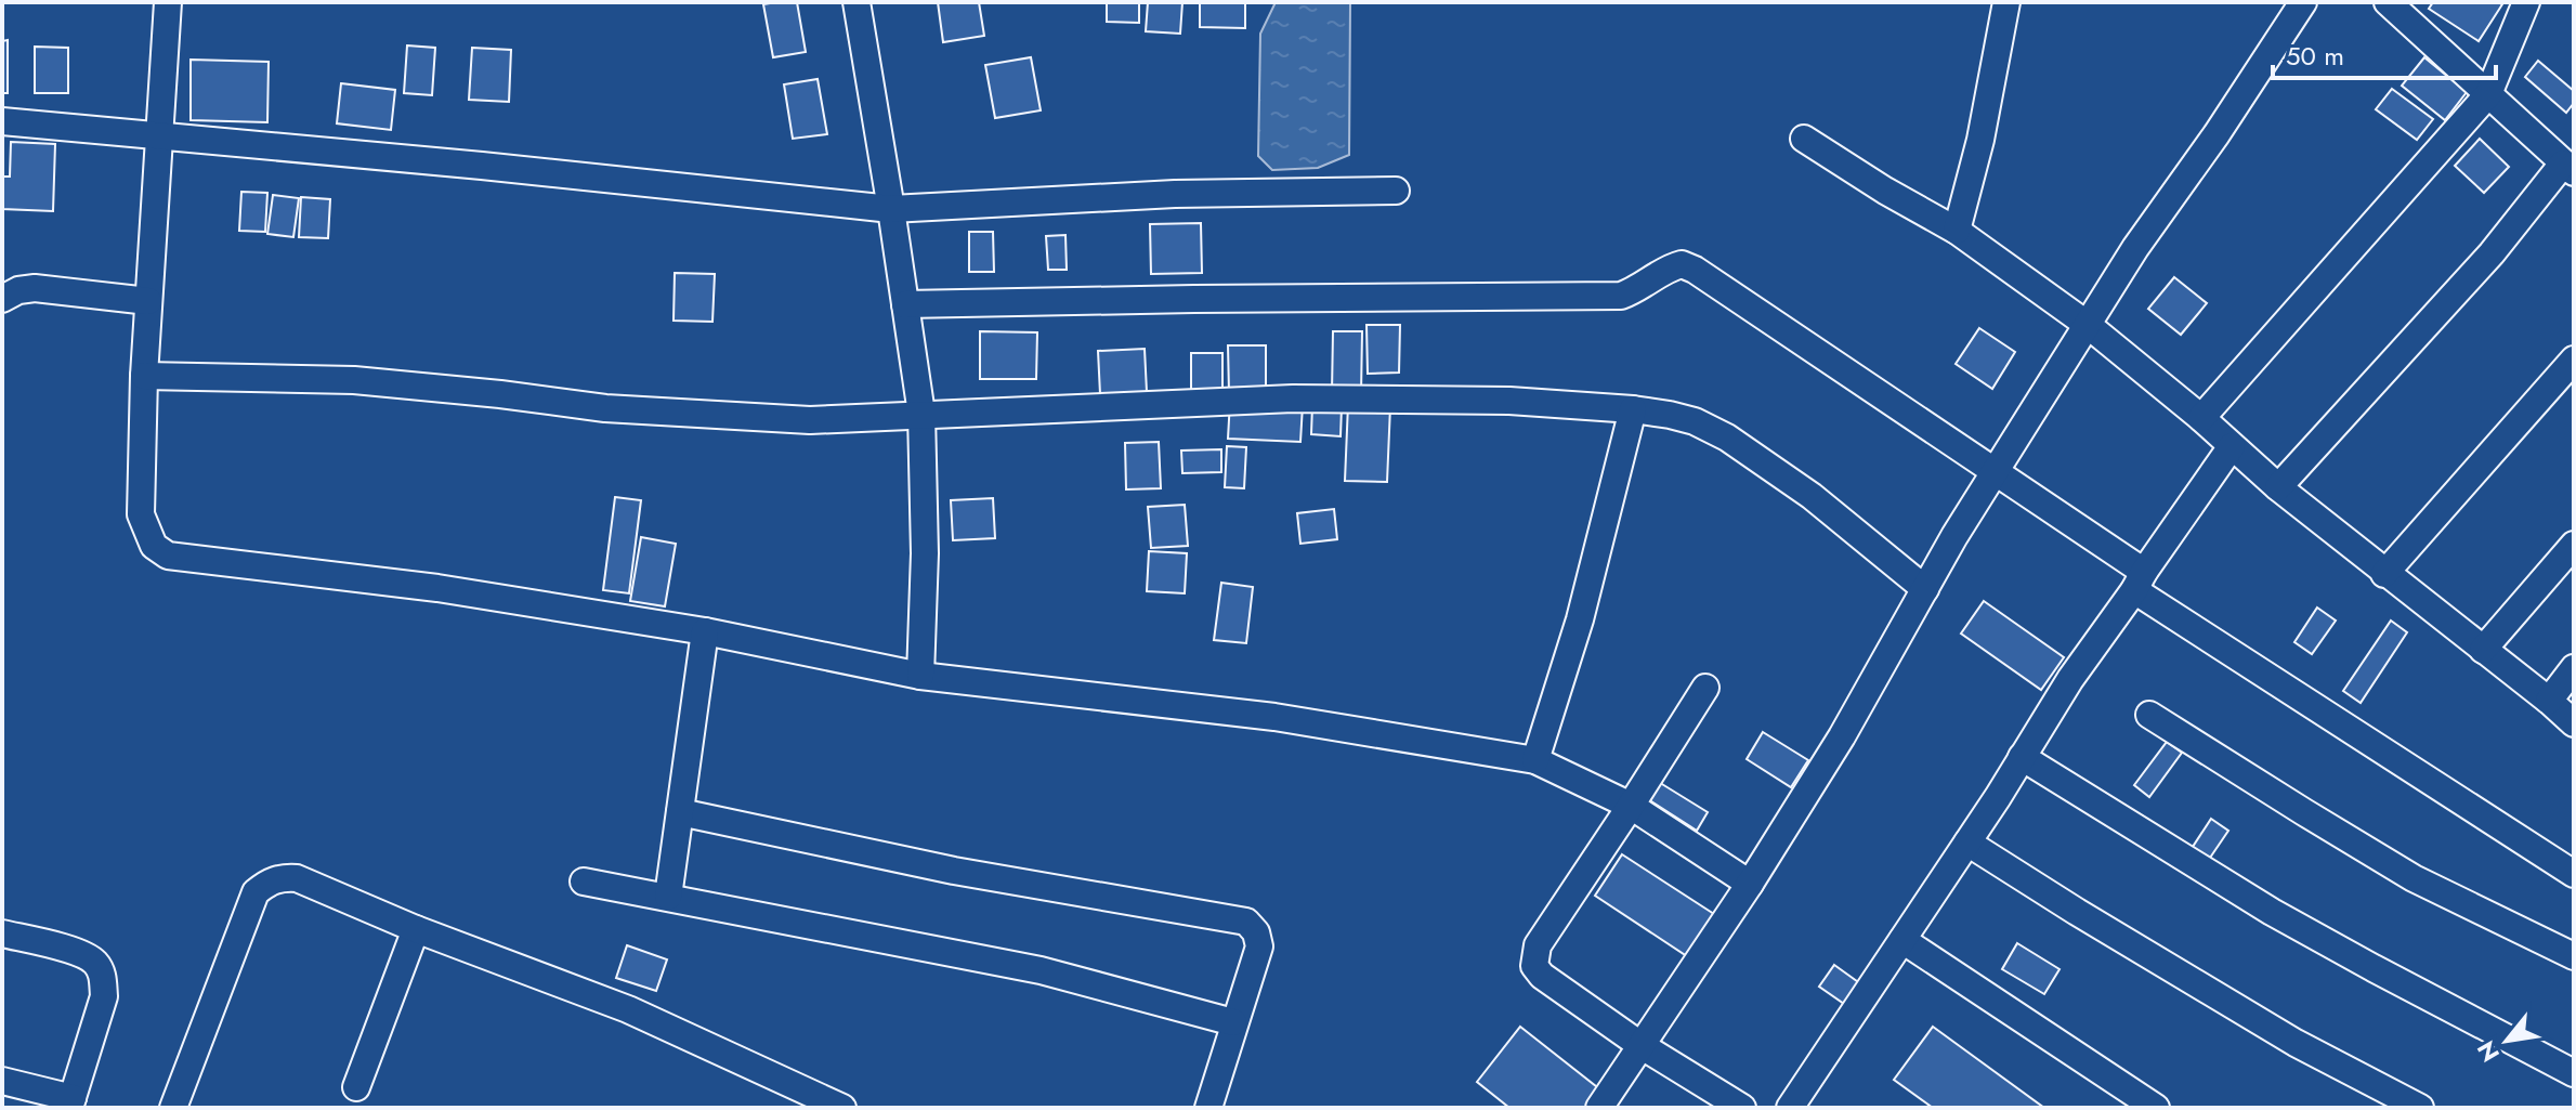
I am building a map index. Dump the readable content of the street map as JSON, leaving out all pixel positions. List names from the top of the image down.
{
  "scale_bar": "50 m",
  "north": "bottom left"
}
